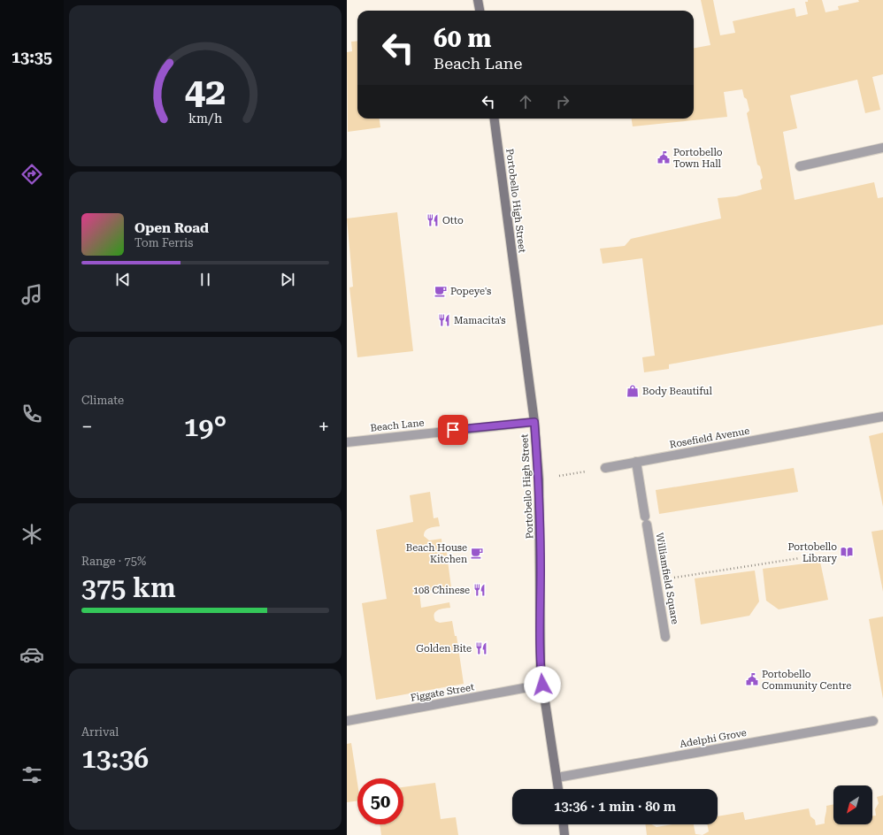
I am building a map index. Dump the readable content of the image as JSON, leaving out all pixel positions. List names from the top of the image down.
{
  "streets": {
    "main road": ["Portobello High Street"],
    "street": [
      "Beach Lane",
      "Rosefield Avenue",
      "Williamfield Square",
      "Figgate Street",
      "Adelphi Grove"
    ]
  },
  "crossings": [
    ["Portobello High Street", "Beach Lane"],
    ["Portobello High Street", "Figgate Street"],
    ["Portobello High Street", "Adelphi Grove"],
    ["Rosefield Avenue", "Williamfield Square"]
  ],
  "places": {
    "public building": ["Portobello Town Hall", "Portobello Community Centre"],
    "restaurant": [
      "Otto",
      "Mamacita's",
      "108 Chinese",
      "Golden Bite"
    ],
    "cafe": ["Popeye's", "Beach House Kitchen"],
    "shop": ["Body Beautiful"],
    "library": ["Portobello Library"]
  },
  "north": "bottom left",
  "page": {
    "tabs": "13:35",
    "turn": ["60 m", "Beach Lane"],
    "song": ["Open Road", "Tom Ferris"],
    "tile": [
      "Climate",
      ["Range · 75%", "375 km"],
      ["Arrival", "13:36"]
    ],
    "heat": ["−", "19°", "+"],
    "limit": "50",
    "trip": "13:36 · 1 min · 80 m",
    "gauge": ["42", "km/h"]
  }
}
